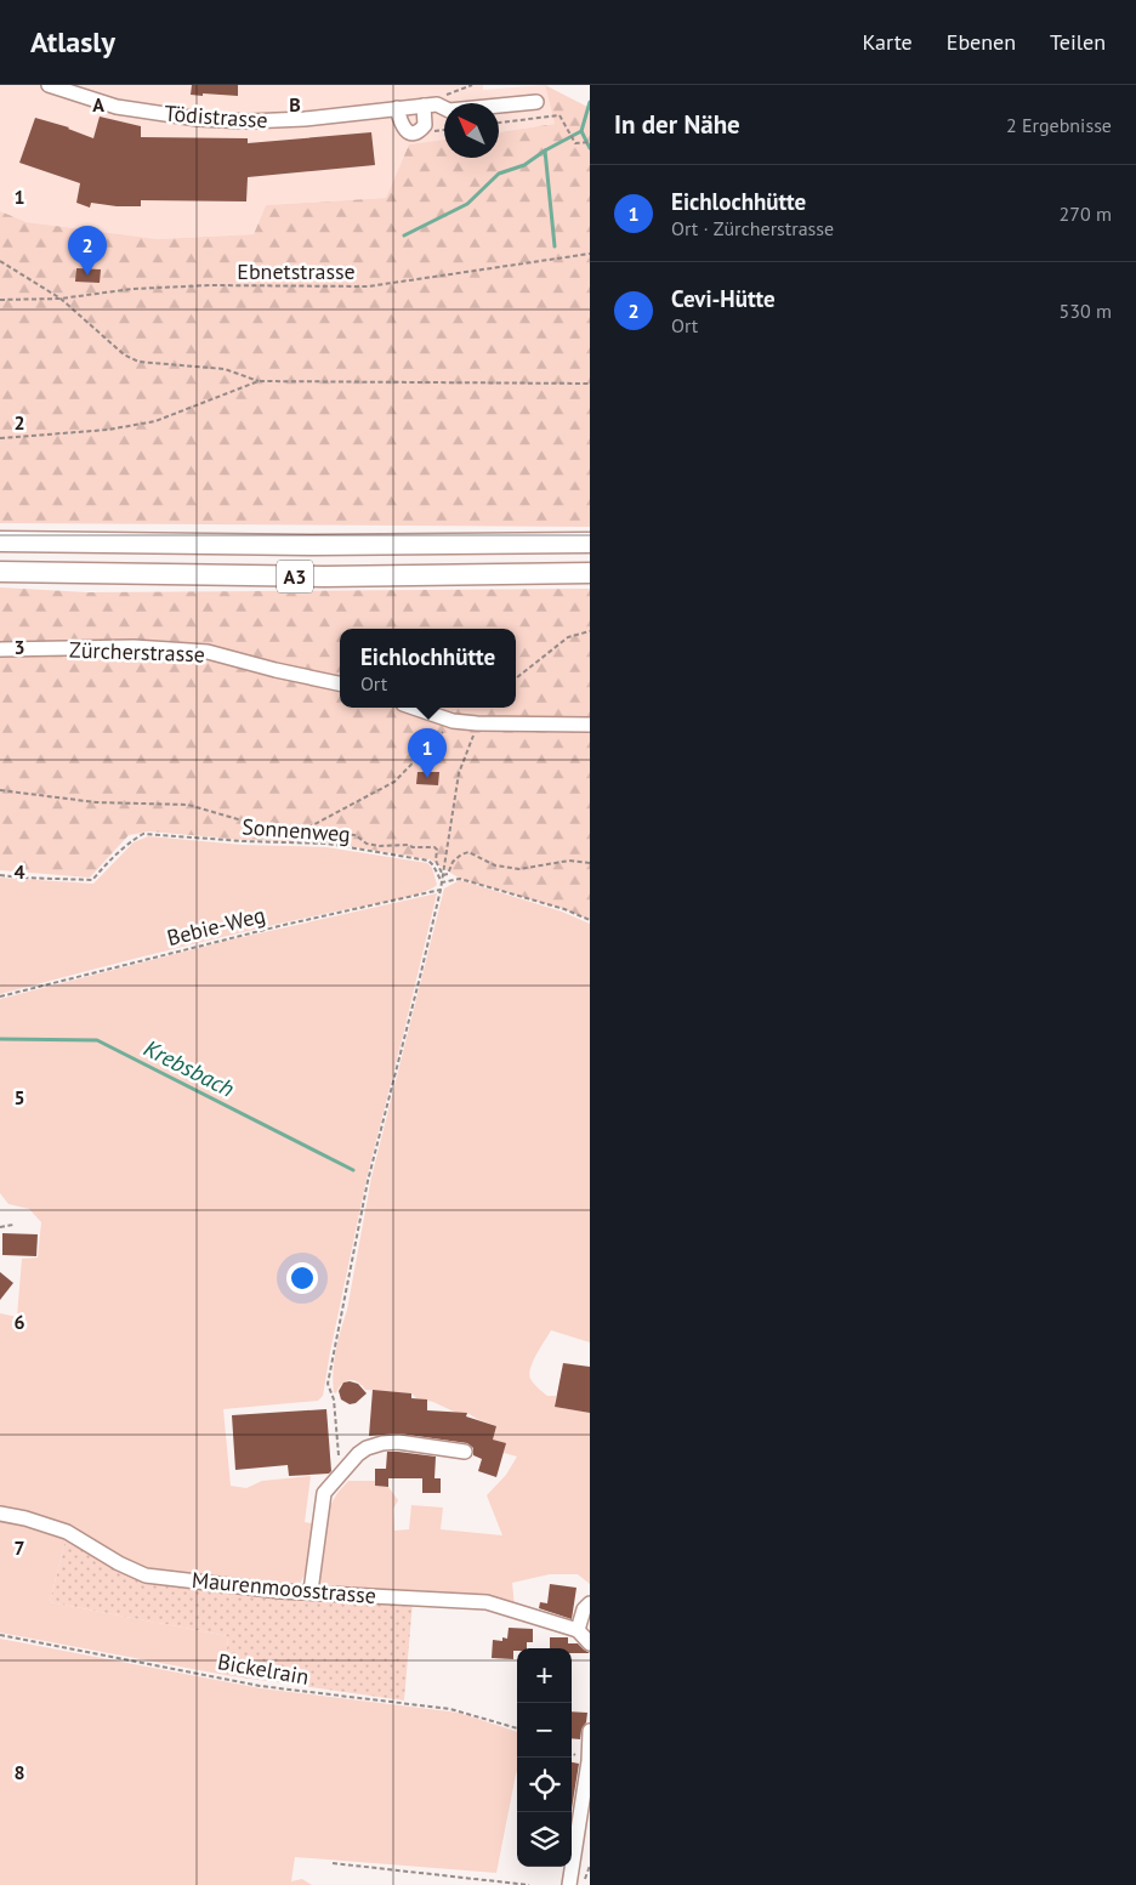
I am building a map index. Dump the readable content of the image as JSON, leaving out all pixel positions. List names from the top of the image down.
{
  "streets": {
    "highway": ["A3"],
    "street": ["Tödistrasse", "Zürcherstrasse", "Maurenmoosstrasse"],
    "path": [
      "Ebnetstrasse",
      "Sonnenweg",
      "Bebie-Weg",
      "Bickelrain"
    ]
  },
  "water": ["Krebsbach"],
  "north": "top left",
  "page": {
    "header": "Atlasly",
    "nav": ["Karte", "Ebenen", "Teilen"],
    "heading": ["In der Nähe", "2 Ergebnisse"],
    "list": [
      {
        "mark": "1",
        "name": "Eichlochhütte",
        "note": "Ort · Zürcherstrasse",
        "value": "270 m"
      },
      {
        "mark": "2",
        "name": "Cevi-Hütte",
        "note": "Ort",
        "value": "530 m"
      }
    ],
    "pins": ["2", "1"],
    "popup": ["Eichlochhütte", "Ort"],
    "map_buttons": ["+", "−"]
  },
  "grid": {
    "columns": ["A", "B"],
    "rows": [
      "1",
      "2",
      "3",
      "4",
      "5",
      "6",
      "7",
      "8"
    ]
  }
}
